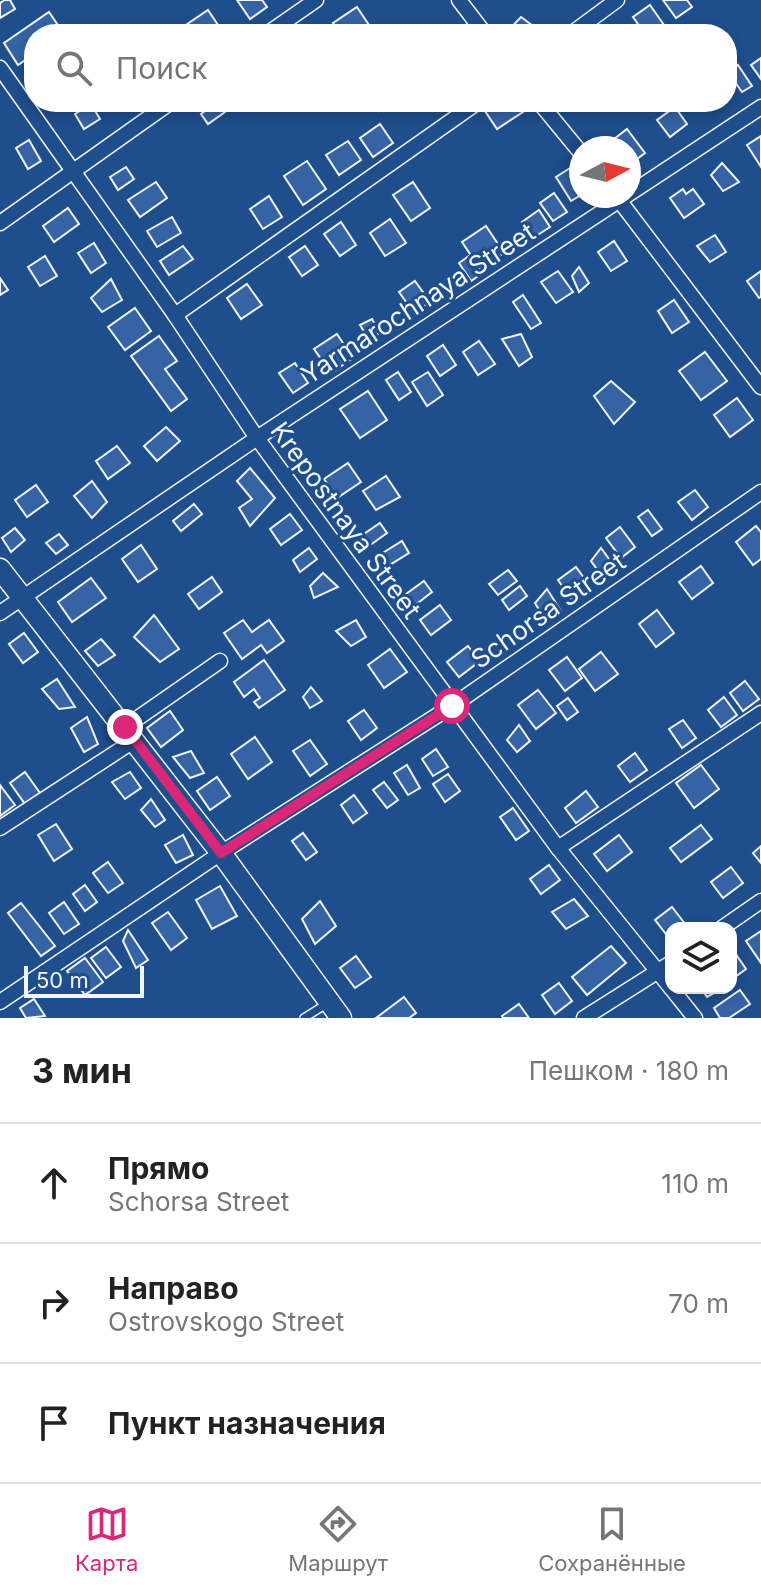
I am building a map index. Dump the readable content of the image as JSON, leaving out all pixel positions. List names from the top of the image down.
{
  "streets": {
    "street": ["Yarmarochnaya Street", "Krepostnaya Street", "Schorsa Street"]
  },
  "crossings": [
    ["Yarmarochnaya Street", "Krepostnaya Street"],
    ["Krepostnaya Street", "Schorsa Street"]
  ],
  "scale_bar": "50 m",
  "north": "right",
  "page": {
    "search": "Поиск",
    "scale": "50 m",
    "heading": ["3 мин", "Пешком · 180 m"],
    "list": [
      ["Прямо", "Schorsa Street", "110 m"],
      ["Направо", "Ostrovskogo Street", "70 m"],
      "Пункт назначения"
    ],
    "nav": ["Карта", "Маршрут", "Сохранённые"]
  }
}
